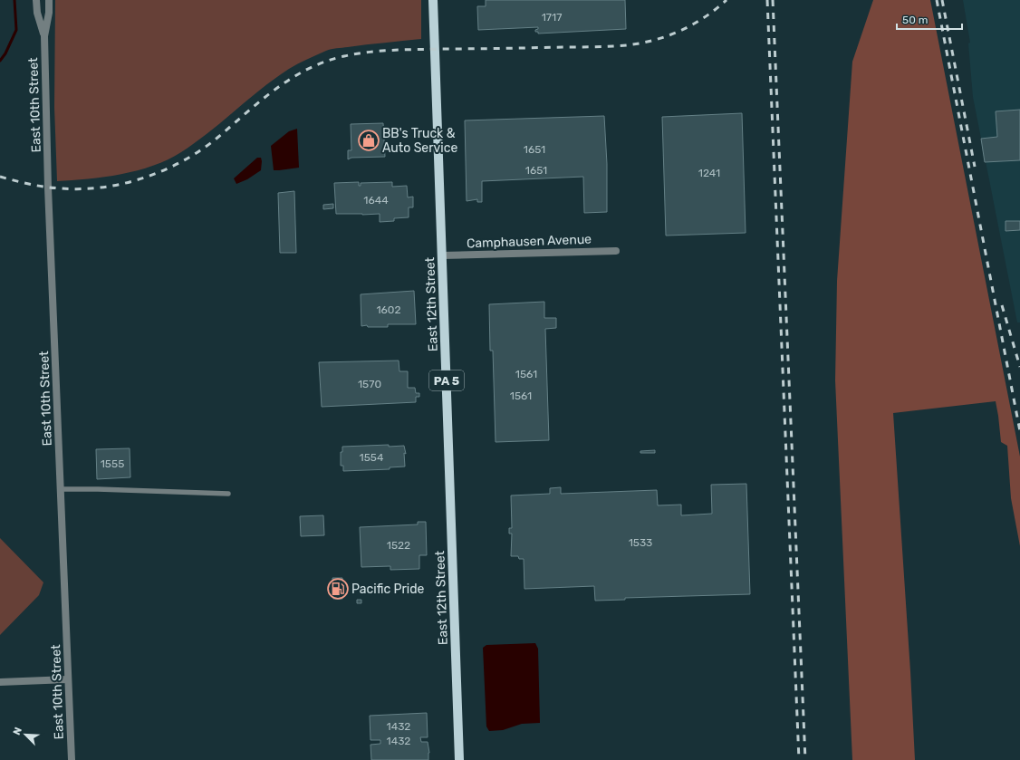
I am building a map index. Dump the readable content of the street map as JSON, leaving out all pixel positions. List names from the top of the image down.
{
  "streets": {
    "main road": ["East 12th Street", "PA 5"],
    "street": ["East 10th Street", "Camphausen Avenue"]
  },
  "crossings": [
    ["Camphausen Avenue", "East 12th Street"]
  ],
  "places": {
    "shop": ["BB's Truck & Auto Service"],
    "fuel station": ["Pacific Pride"]
  },
  "house_numbers": [
    "1717",
    "1651",
    "1651",
    "1241",
    "1644",
    "1602",
    "1561",
    "1570",
    "1561",
    "1554",
    "1555",
    "1533",
    "1522",
    "1432",
    "1432"
  ],
  "scale_bar": "50 m",
  "north": "top left"
}
